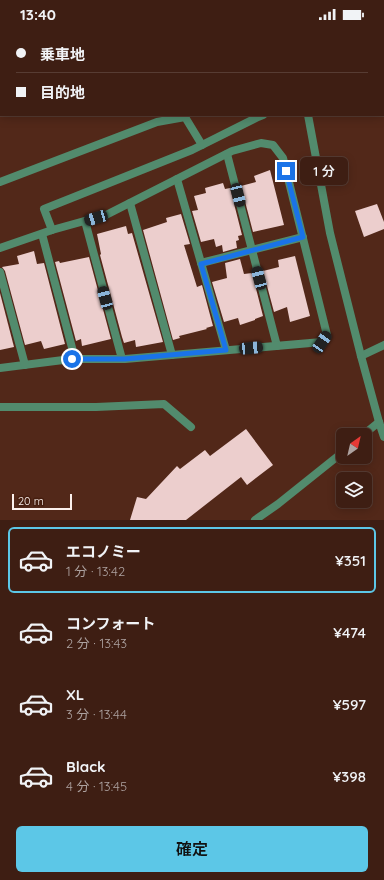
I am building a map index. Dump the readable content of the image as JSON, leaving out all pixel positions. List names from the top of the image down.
{
  "scale_bar": "20 m",
  "north": "top right",
  "page": {
    "status": "13:40",
    "banner": ["乗車地", "目的地"],
    "bubble": "1 分",
    "scale": "20 m",
    "list": [
      {
        "name": "エコノミー",
        "note": "1 分 · 13:42",
        "value": "¥351"
      },
      {
        "name": "コンフォート",
        "note": "2 分 · 13:43",
        "value": "¥474"
      },
      {
        "name": "XL",
        "note": "3 分 · 13:44",
        "value": "¥597"
      },
      {
        "name": "Black",
        "note": "4 分 · 13:45",
        "value": "¥398"
      }
    ],
    "buttons": "確定"
  }
}
